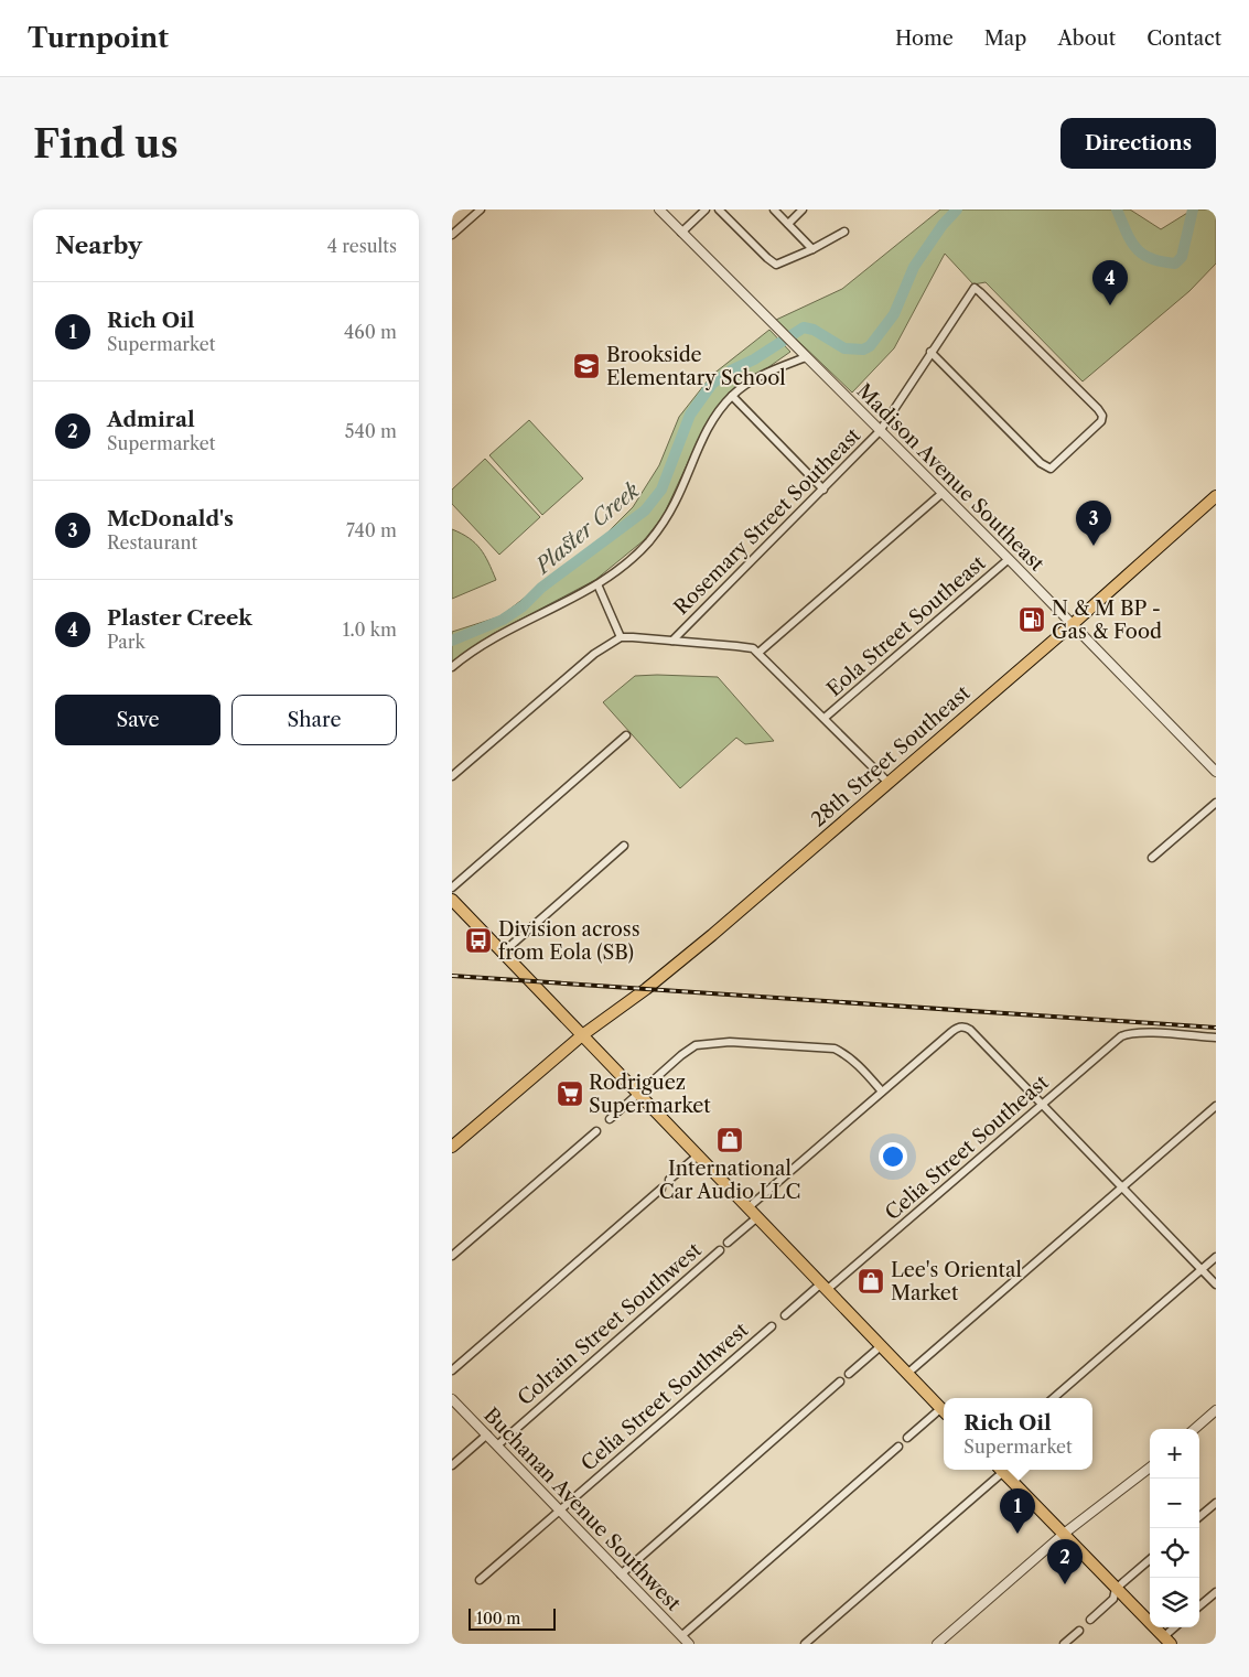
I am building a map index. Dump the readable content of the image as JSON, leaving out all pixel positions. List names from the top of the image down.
{
  "streets": {
    "main road": ["28th Street Southeast"],
    "street": [
      "Madison Avenue Southeast",
      "Rosemary Street Southeast",
      "Eola Street Southeast",
      "Celia Street Southeast",
      "Colrain Street Southwest",
      "Celia Street Southwest",
      "Buchanan Avenue Southwest"
    ]
  },
  "crossings": [
    ["Madison Avenue Southeast", "Rosemary Street Southeast"],
    ["Madison Avenue Southeast", "Eola Street Southeast"],
    ["Madison Avenue Southeast", "28th Street Southeast"],
    ["Colrain Street Southwest", "Buchanan Avenue Southwest"],
    ["Celia Street Southwest", "Buchanan Avenue Southwest"]
  ],
  "water": ["Plaster Creek"],
  "places": {
    "school or university": ["Brookside Elementary School"],
    "fuel station": ["N & M BP - Gas & Food"],
    "bus stop": ["Division across from Eola (SB)"],
    "supermarket": ["Rodriguez Supermarket"],
    "shop": ["International Car Audio LLC", "Lee's Oriental Market"]
  },
  "scale_bar": "100 m",
  "page": {
    "header": "Turnpoint",
    "nav": [
      "Home",
      "Map",
      "About",
      "Contact"
    ],
    "buttons": [
      "Directions",
      ["Save", "Share"]
    ],
    "title": "Find us",
    "heading": ["Nearby", "4 results"],
    "pins": [
      "4",
      "3",
      "1",
      "2"
    ],
    "list": [
      {
        "mark": "1",
        "name": "Rich Oil",
        "note": "Supermarket",
        "value": "460 m"
      },
      {
        "mark": "2",
        "name": "Admiral",
        "note": "Supermarket",
        "value": "540 m"
      },
      {
        "mark": "3",
        "name": "McDonald's",
        "note": "Restaurant",
        "value": "740 m"
      },
      {
        "mark": "4",
        "name": "Plaster Creek",
        "note": "Park",
        "value": "1.0 km"
      }
    ],
    "popup": ["Rich Oil", "Supermarket"],
    "map_buttons": ["+", "−"],
    "scale": "100 m"
  }
}
